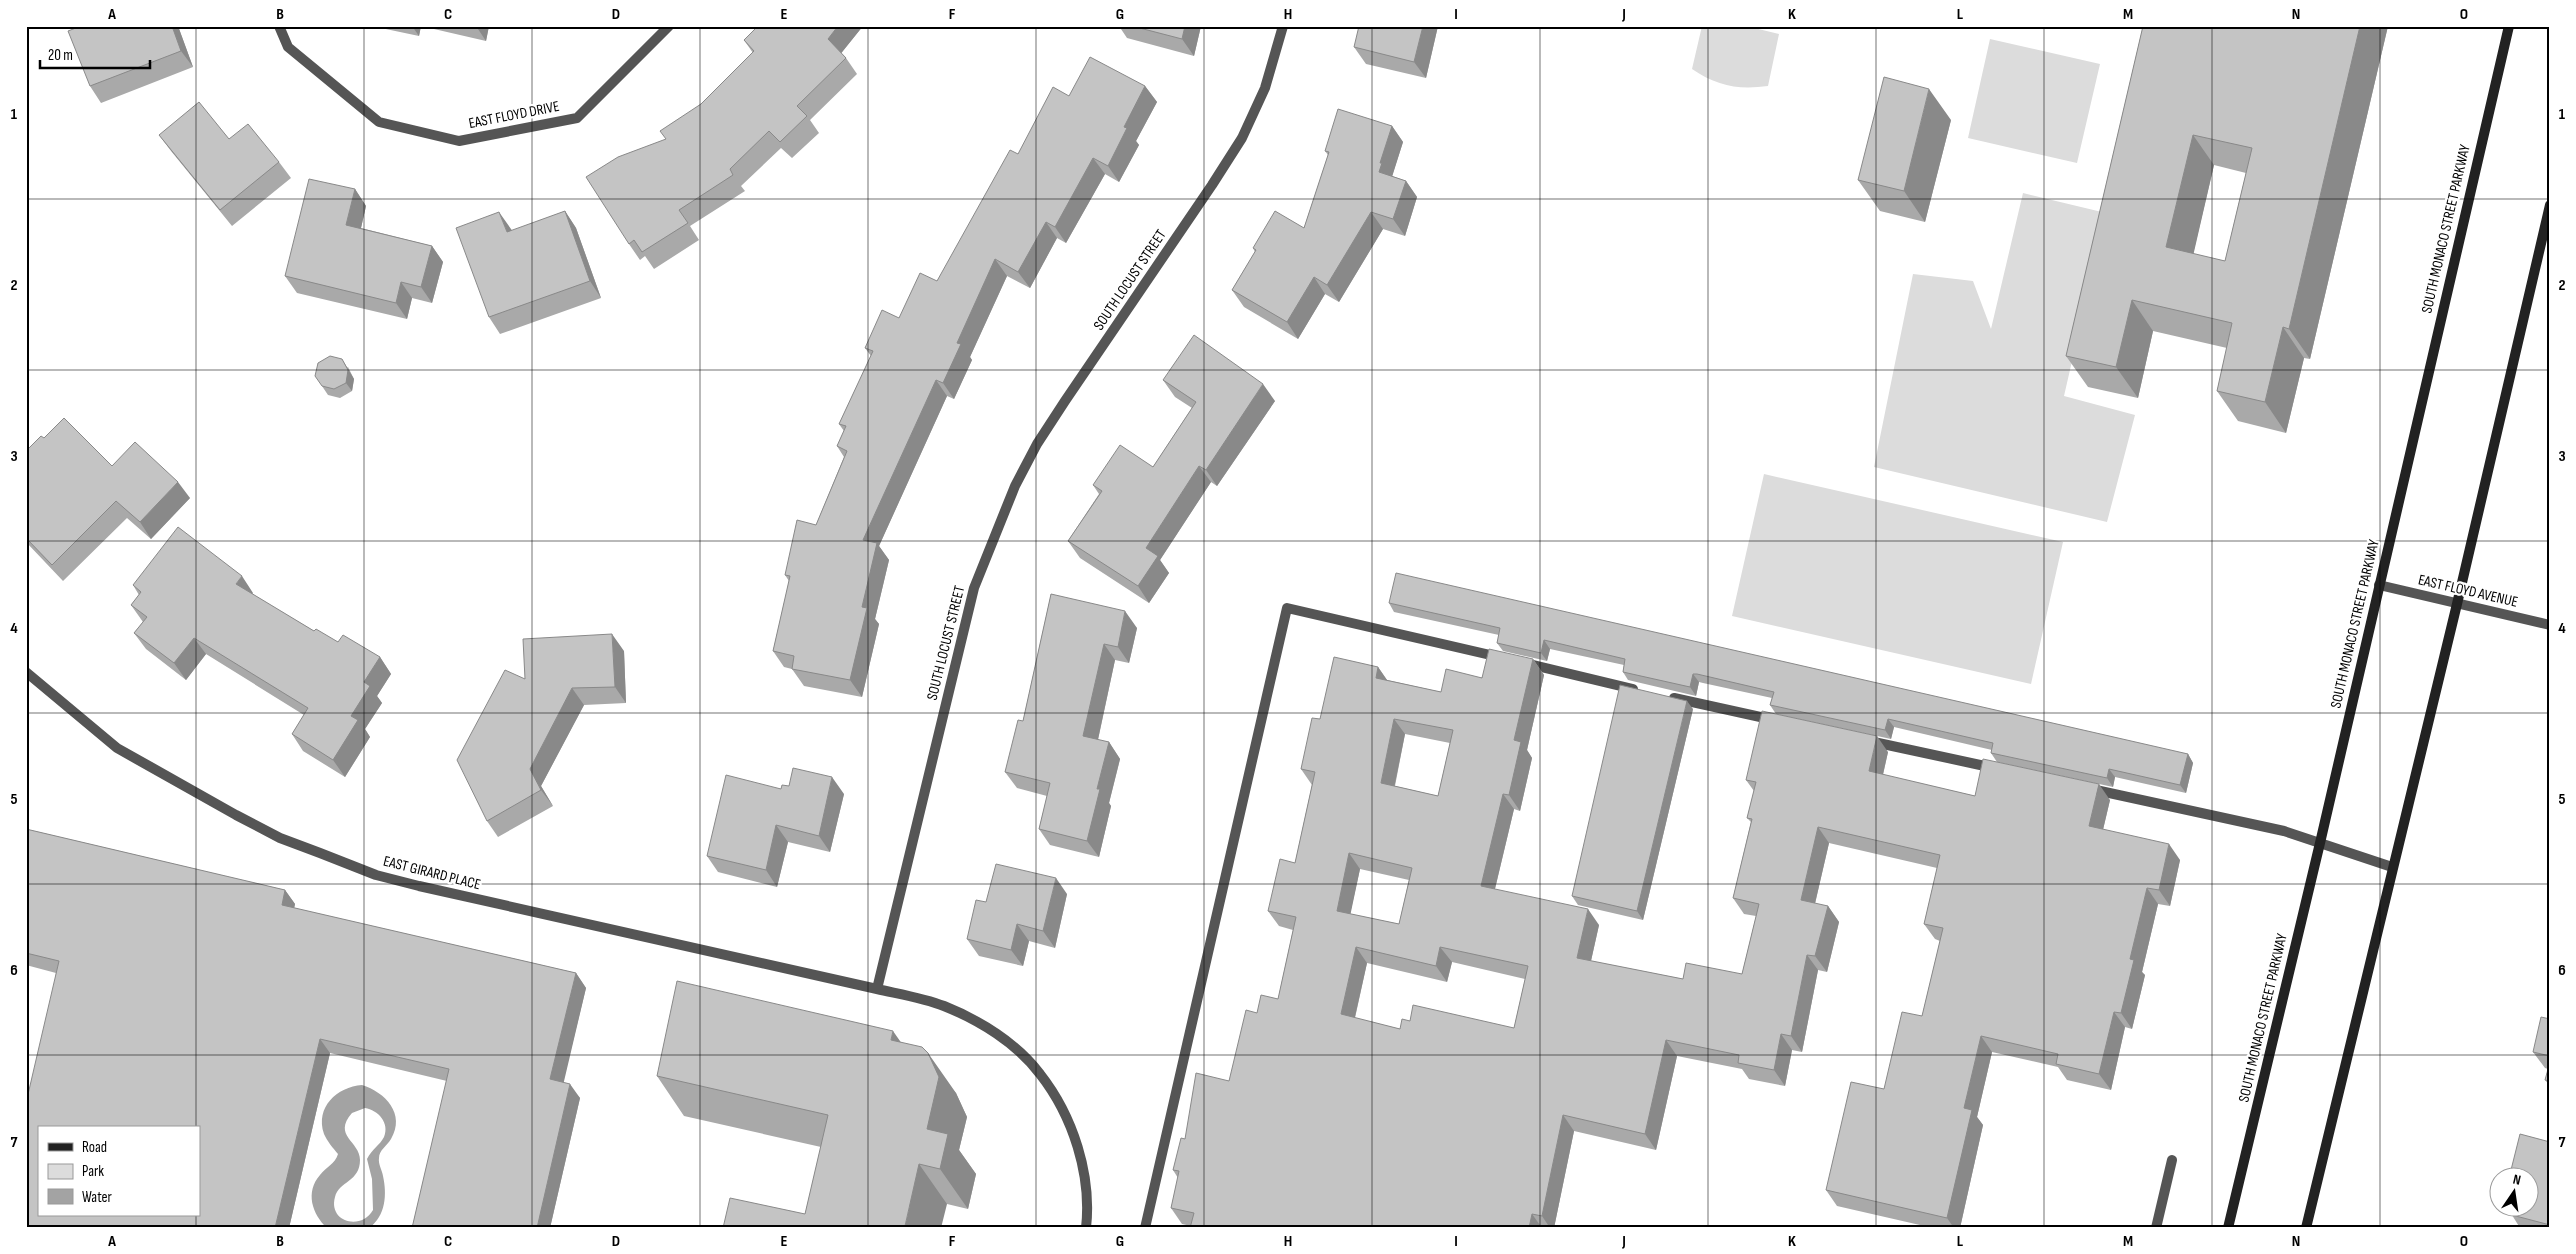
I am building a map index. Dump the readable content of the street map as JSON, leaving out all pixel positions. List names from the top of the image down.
{
  "streets": {
    "main road": ["SOUTH MONACO STREET PARKWAY"],
    "street": [
      "EAST FLOYD DRIVE",
      "SOUTH LOCUST STREET",
      "EAST FLOYD AVENUE",
      "EAST GIRARD PLACE"
    ]
  },
  "crossings": [
    ["SOUTH MONACO STREET PARKWAY", "EAST FLOYD AVENUE"],
    ["SOUTH LOCUST STREET", "EAST GIRARD PLACE"]
  ],
  "legend": ["Road", "Park", "Water"],
  "scale_bar": "20 m",
  "north": "top",
  "grid": {
    "columns": [
      "A",
      "B",
      "C",
      "D",
      "E",
      "F",
      "G",
      "H",
      "I",
      "J",
      "K",
      "L",
      "M",
      "N",
      "O"
    ],
    "rows": [
      "1",
      "2",
      "3",
      "4",
      "5",
      "6",
      "7"
    ]
  }
}
